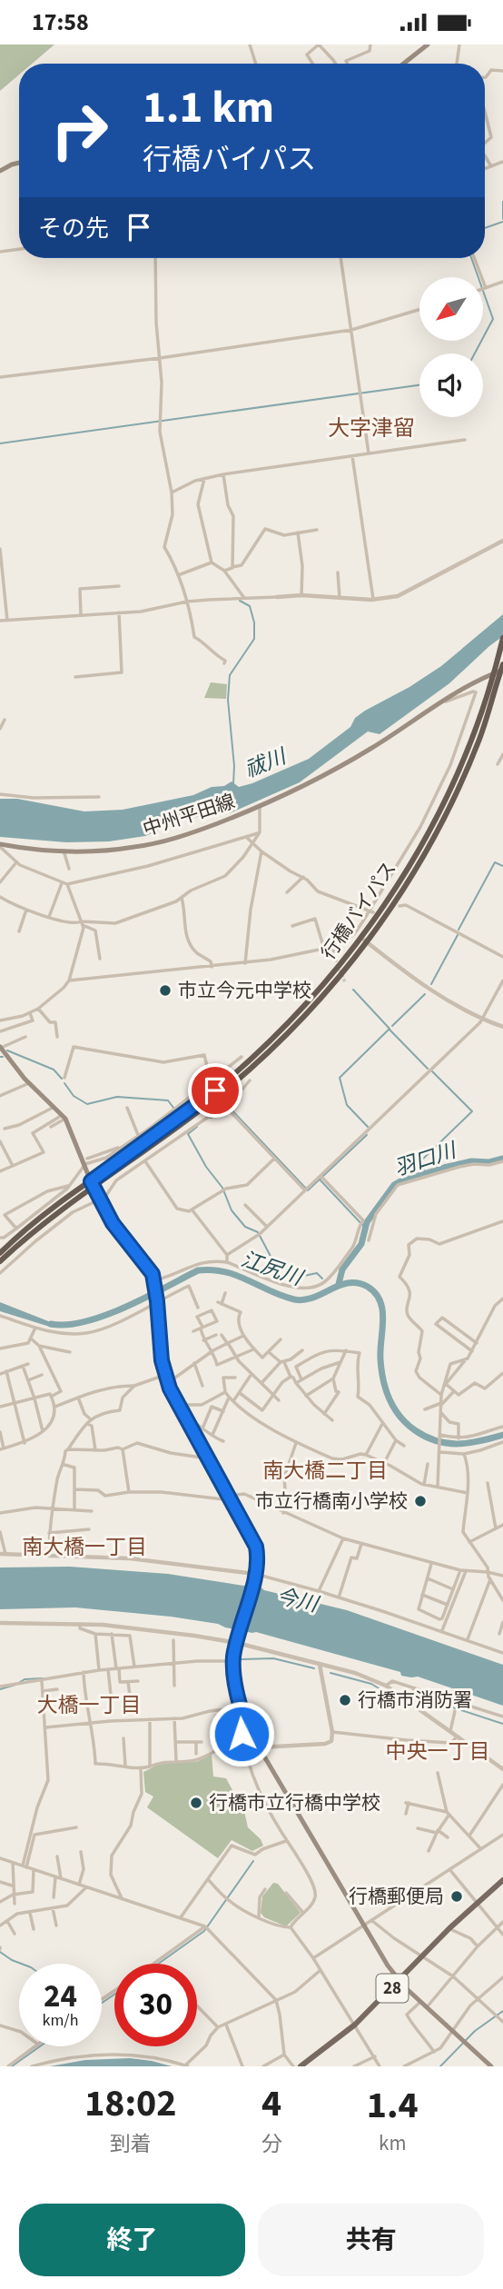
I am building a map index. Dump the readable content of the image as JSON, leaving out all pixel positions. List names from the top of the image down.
{
  "streets": {
    "highway": ["行橋バイパス"],
    "main road": ["中州平田線", "28"]
  },
  "crossings": [
    ["中州平田線", "行橋バイパス"]
  ],
  "districts": [
    "大字津留",
    "南大橋二丁目",
    "南大橋一丁目",
    "大橋一丁目",
    "中央一丁目"
  ],
  "water": [
    "祓川",
    "羽口川",
    "江尻川",
    "今川"
  ],
  "places": [
    "市立今元中学校",
    "市立行橋南小学校",
    "行橋市消防署",
    "行橋市立行橋中学校",
    "行橋郵便局"
  ],
  "north": "bottom left",
  "page": {
    "status": "17:58",
    "turn": ["1.1 km", "行橋バイパス"],
    "then": "その先",
    "speed": "24 km/h",
    "limit": "30",
    "eta": [
      "18:02",
      "到着",
      "4",
      "分",
      "1.4",
      "km"
    ],
    "buttons": ["終了", "共有"]
  }
}
